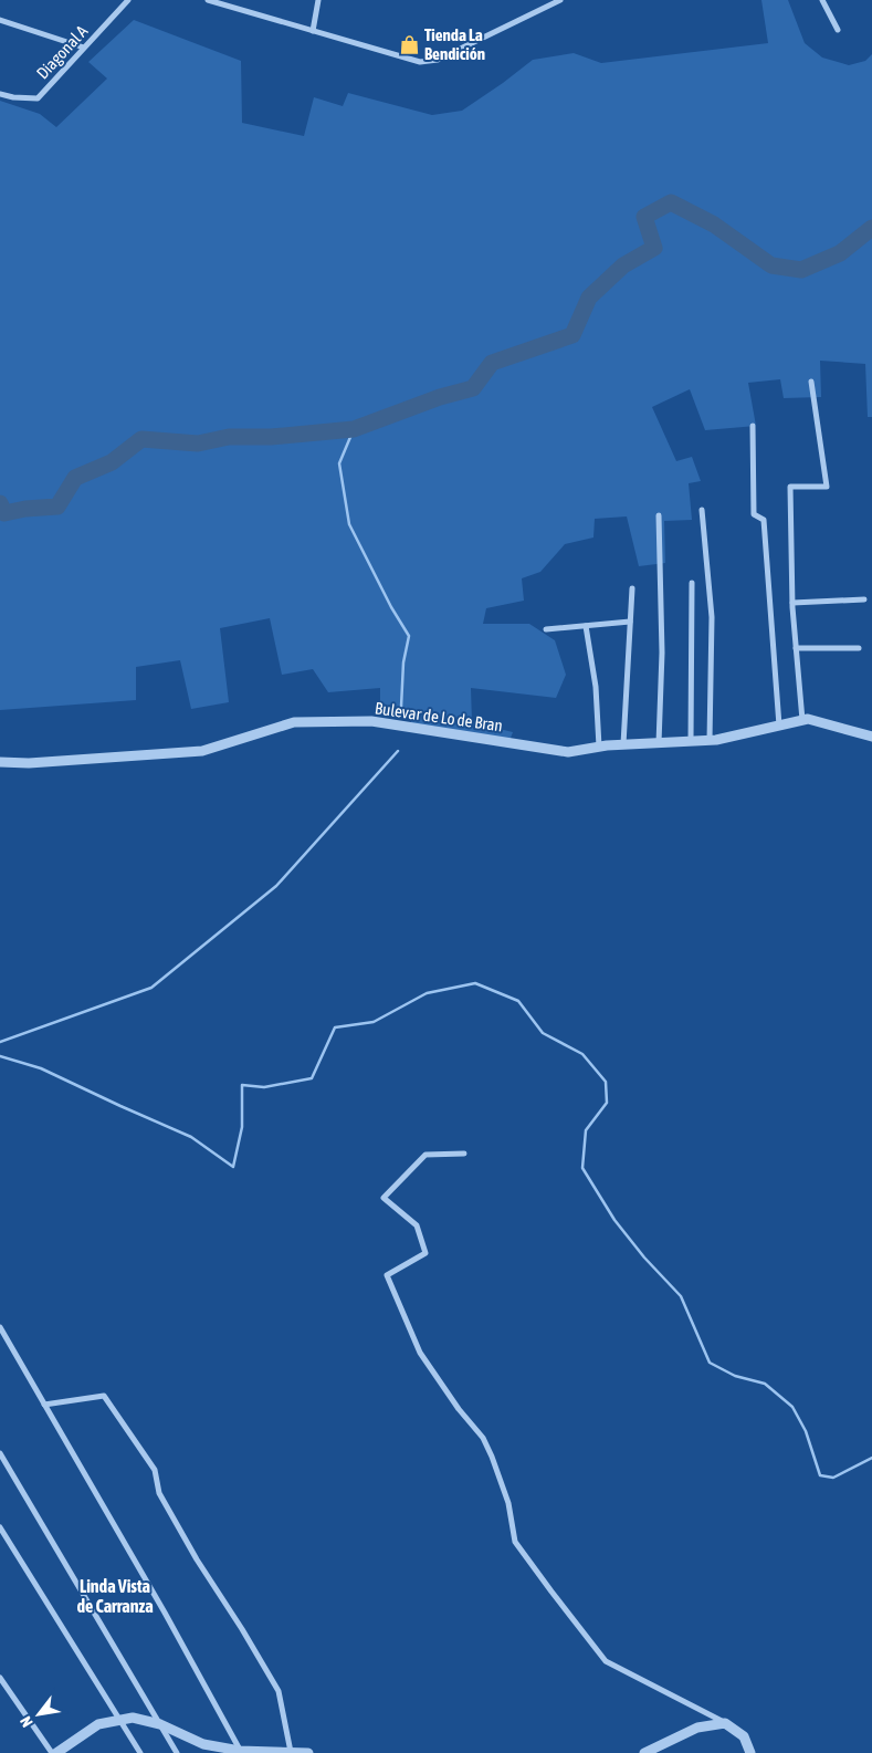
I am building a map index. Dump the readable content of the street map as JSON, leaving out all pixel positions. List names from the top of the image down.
{
  "streets": {
    "street": ["Diagonal A", "Bulevar de Lo de Bran"]
  },
  "districts": ["Linda Vista de Carranza"],
  "places": {
    "shop": ["Tienda La Bendición"]
  },
  "north": "bottom left"
}
